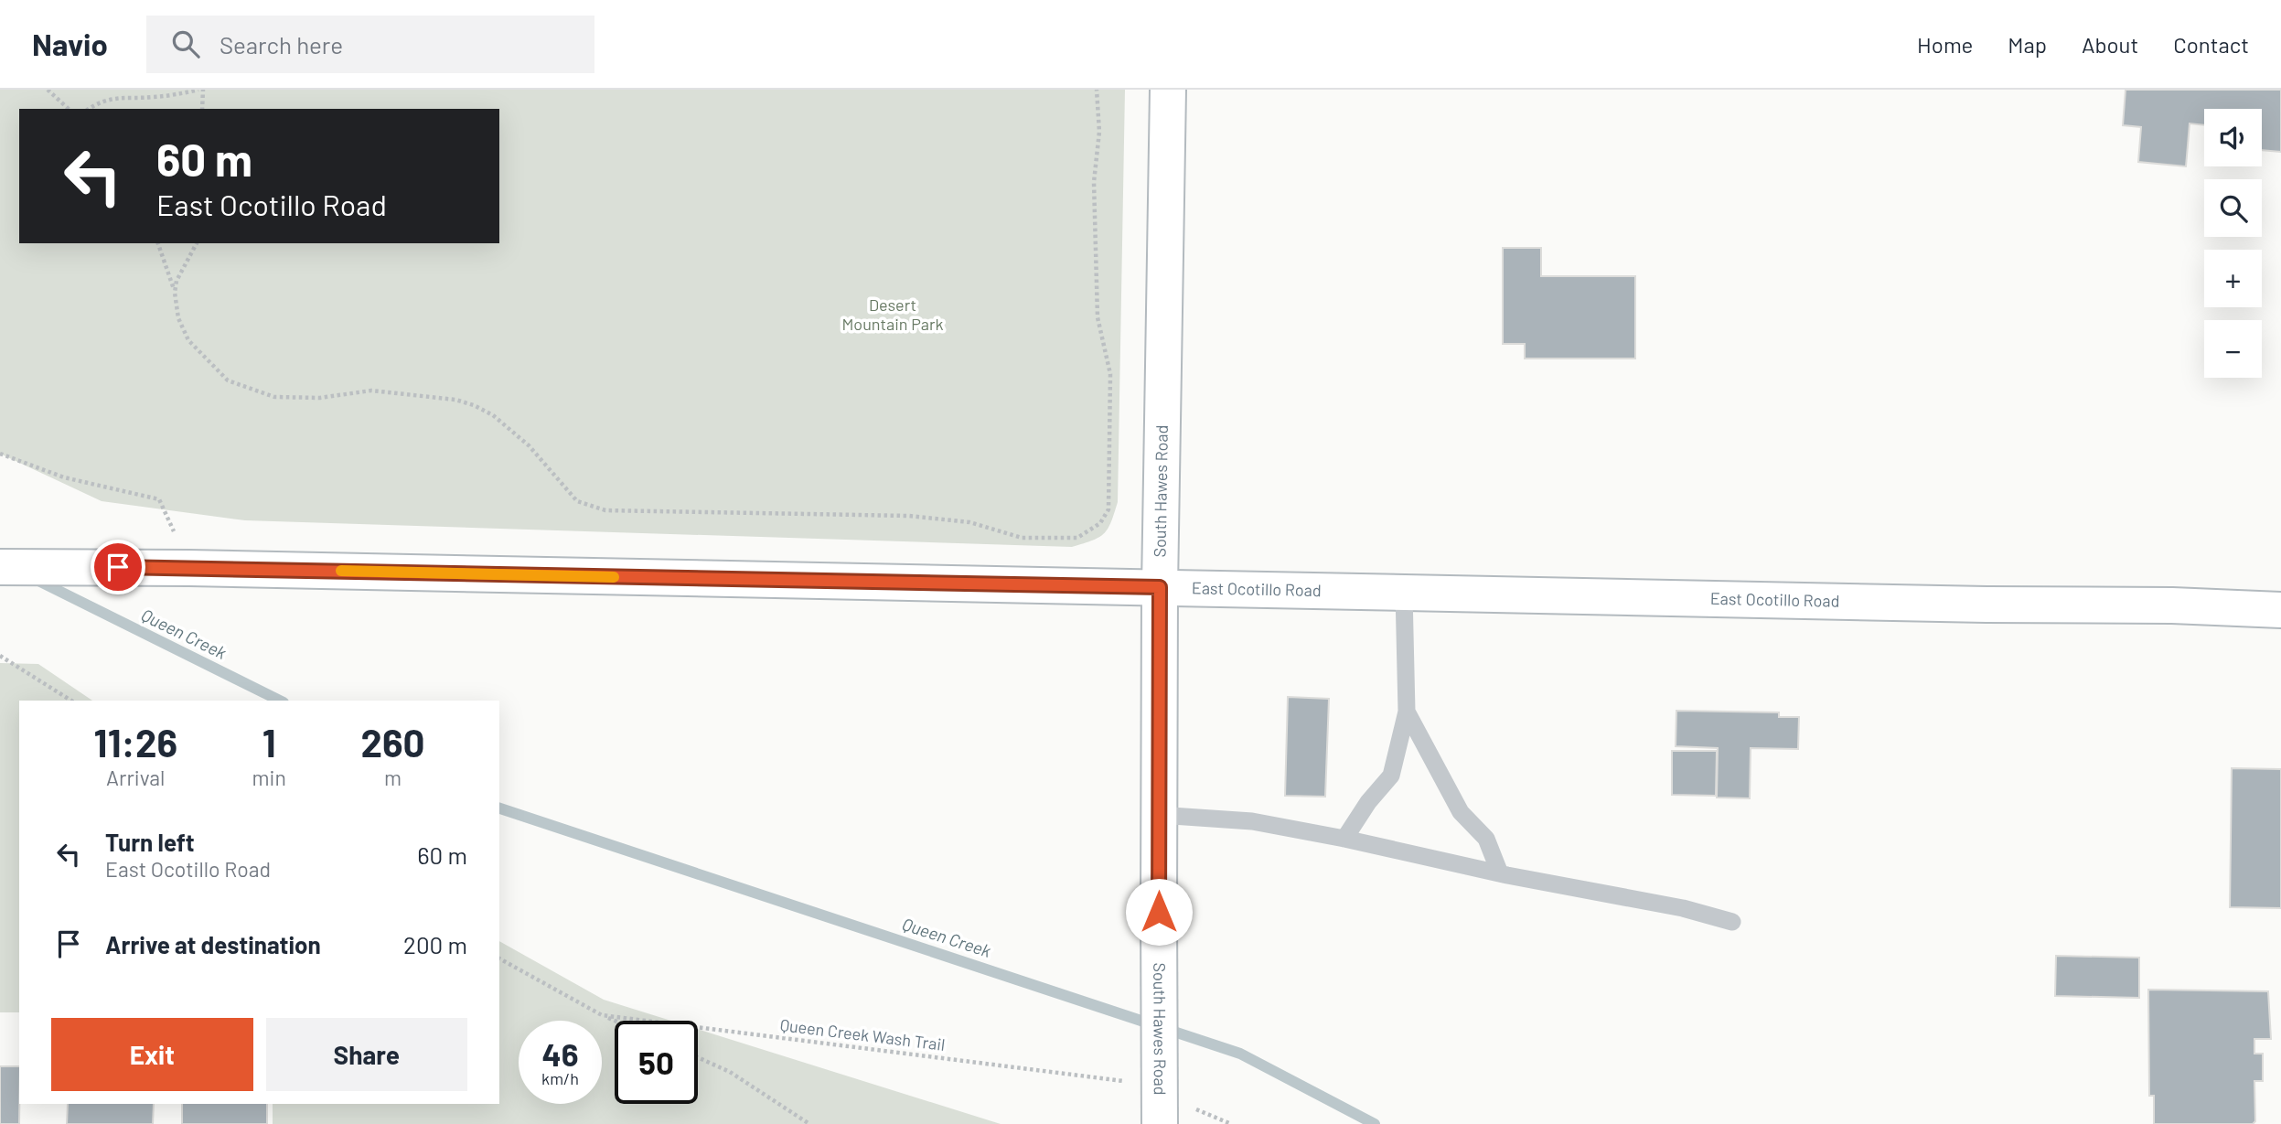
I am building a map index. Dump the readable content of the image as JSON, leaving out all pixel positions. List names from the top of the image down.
{
  "streets": {
    "main road": ["South Hawes Road", "East Ocotillo Road"],
    "path": ["Queen Creek Wash Trail"]
  },
  "crossings": [
    ["South Hawes Road", "East Ocotillo Road"]
  ],
  "water": ["Queen Creek"],
  "parks": ["Desert Mountain Park"],
  "page": {
    "header": "Navio",
    "search": "Search here",
    "nav": [
      "Home",
      "Map",
      "About",
      "Contact"
    ],
    "map_buttons": ["+", "−"],
    "turn": ["60 m", "East Ocotillo Road"],
    "eta": [
      "11:26",
      "Arrival",
      "1",
      "min",
      "260",
      "m"
    ],
    "list": [
      {
        "name": "Turn left",
        "note": "East Ocotillo Road",
        "value": "60 m"
      },
      {
        "name": "Arrive at destination",
        "value": "200 m"
      }
    ],
    "buttons": ["Exit", "Share"],
    "speed": "46 km/h",
    "limit": "50"
  }
}
